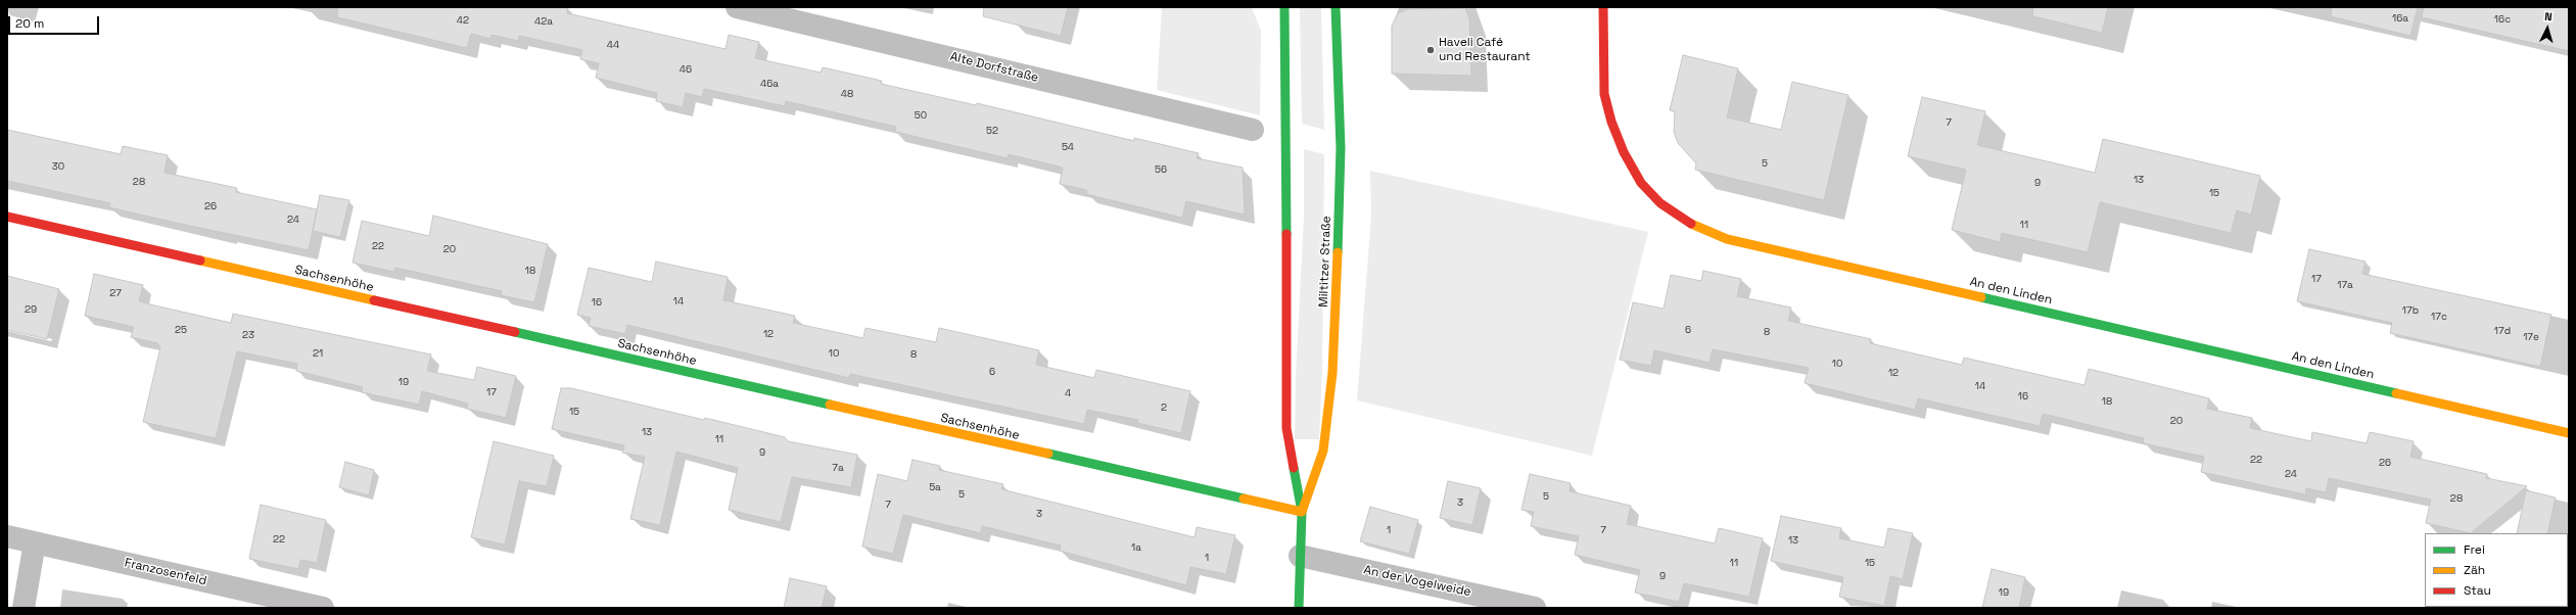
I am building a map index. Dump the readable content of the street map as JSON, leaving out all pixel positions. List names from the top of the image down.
{
  "streets": {
    "street": [
      "Alte Dorfstraße",
      "Miltitzer Straße",
      "Sachsenhöhe",
      "An den Linden",
      "Franzosenfeld",
      "An der Vogelweide"
    ]
  },
  "crossings": [
    ["Miltitzer Straße", "Sachsenhöhe"],
    ["Miltitzer Straße", "An der Vogelweide"]
  ],
  "places": ["Haveli Café und Restaurant"],
  "house_numbers": [
    "16a",
    "16c",
    "42",
    "42a",
    "44",
    "46",
    "46a",
    "48",
    "50",
    "7",
    "52",
    "54",
    "5",
    "30",
    "56",
    "13",
    "28",
    "9",
    "15",
    "26",
    "24",
    "11",
    "22",
    "20",
    "18",
    "17",
    "17a",
    "27",
    "14",
    "16",
    "29",
    "17b",
    "17c",
    "25",
    "6",
    "17d",
    "8",
    "12",
    "23",
    "17e",
    "21",
    "10",
    "8",
    "10",
    "6",
    "12",
    "19",
    "14",
    "17",
    "4",
    "16",
    "18",
    "2",
    "15",
    "20",
    "13",
    "11",
    "9",
    "22",
    "26",
    "7a",
    "24",
    "5a",
    "5",
    "5",
    "28",
    "3",
    "7",
    "3",
    "1",
    "7",
    "22",
    "13",
    "1a",
    "1",
    "11",
    "15",
    "9",
    "19"
  ],
  "legend": ["Frei", "Zäh", "Stau"],
  "scale_bar": "20 m",
  "north": "top"
}
